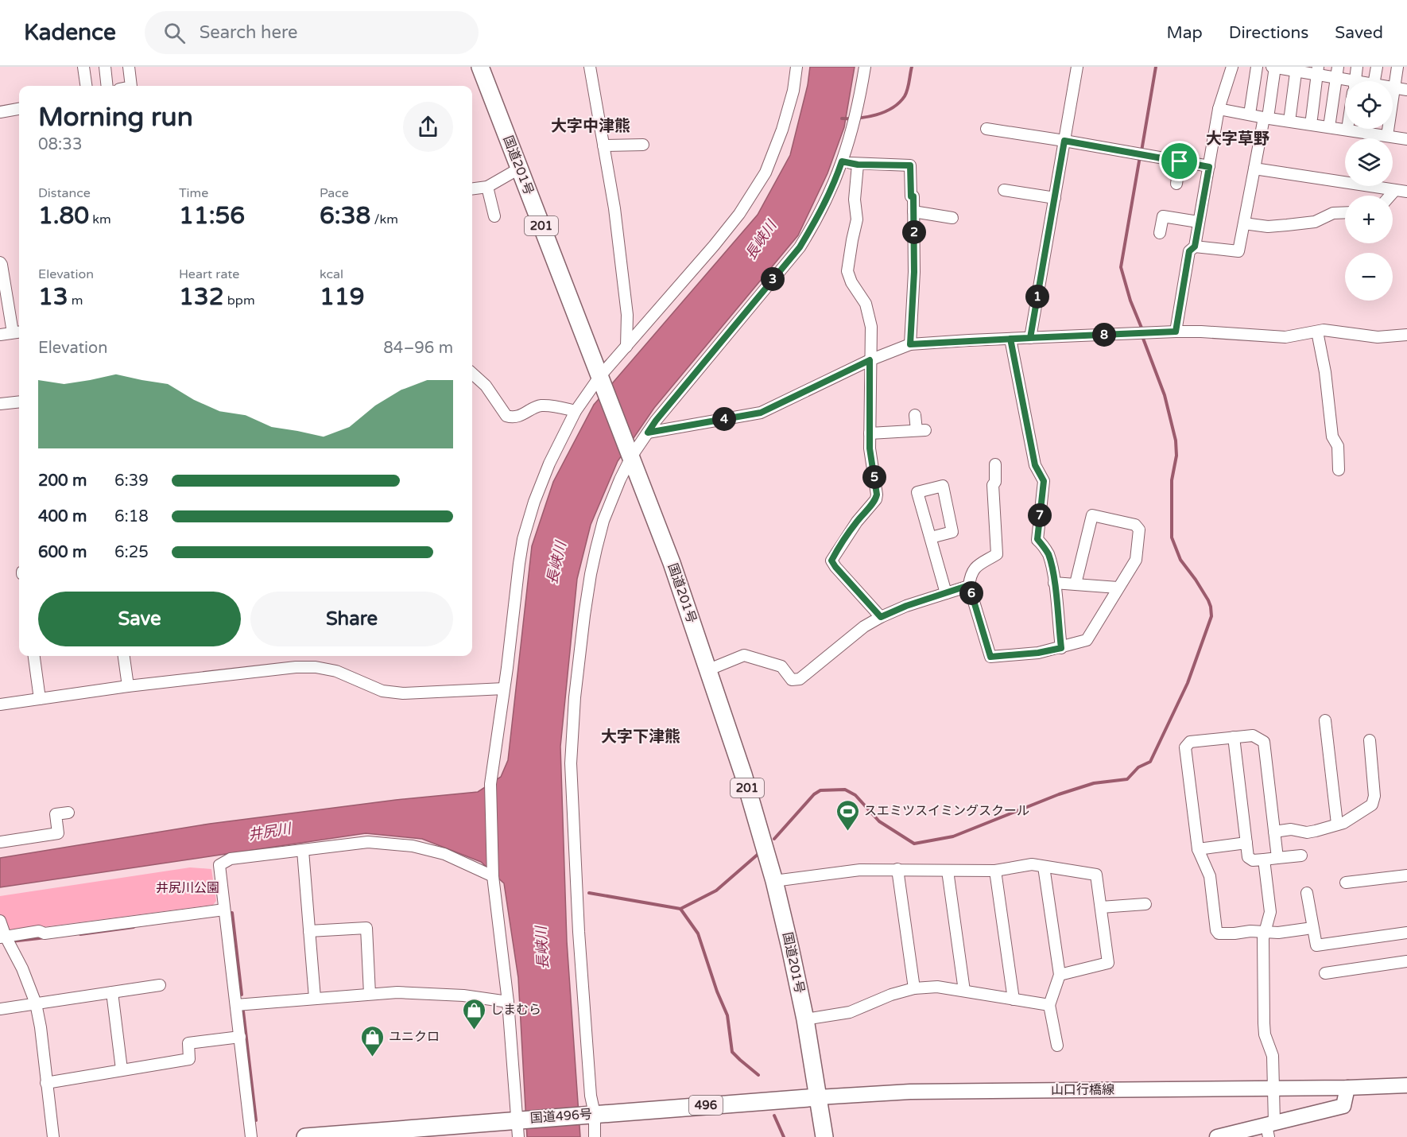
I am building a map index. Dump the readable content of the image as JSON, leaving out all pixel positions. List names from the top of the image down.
{
  "streets": {
    "highway": [
      "国道201号",
      "201",
      "496",
      "国道496号"
    ],
    "main road": ["山口行橋線"]
  },
  "crossings": [
    ["国道201号", "山口行橋線"],
    ["国道201号", "国道496号"],
    ["山口行橋線", "国道496号"]
  ],
  "districts": ["大字中津熊", "大字草野", "大字下津熊"],
  "water": ["長峡川", "井尻川"],
  "parks": ["井尻川公園"],
  "places": {
    "sports": ["スエミツスイミングスクール"],
    "shop": ["しまむら", "ユニクロ"]
  },
  "page": {
    "header": "Kadence",
    "search": "Search here",
    "nav": ["Map", "Directions", "Saved"],
    "map_buttons": ["+", "−"],
    "heading": ["Morning run", "08:33"],
    "stats": [
      ["Distance", "1.80 km"],
      ["Time", "11:56"],
      ["Pace", "6:38 /km"],
      ["Elevation", "13 m"],
      ["Heart rate", "132 bpm"],
      ["kcal", "119"]
    ],
    "pins": [
      "2",
      "3",
      "1",
      "8",
      "4",
      "5",
      "7",
      "6"
    ],
    "chart": ["Elevation", "84–96 m"],
    "list": [
      {
        "name": "200 m",
        "note": "6:39"
      },
      {
        "name": "400 m",
        "note": "6:18"
      },
      {
        "name": "600 m",
        "note": "6:25"
      }
    ],
    "buttons": ["Save", "Share"]
  }
}
